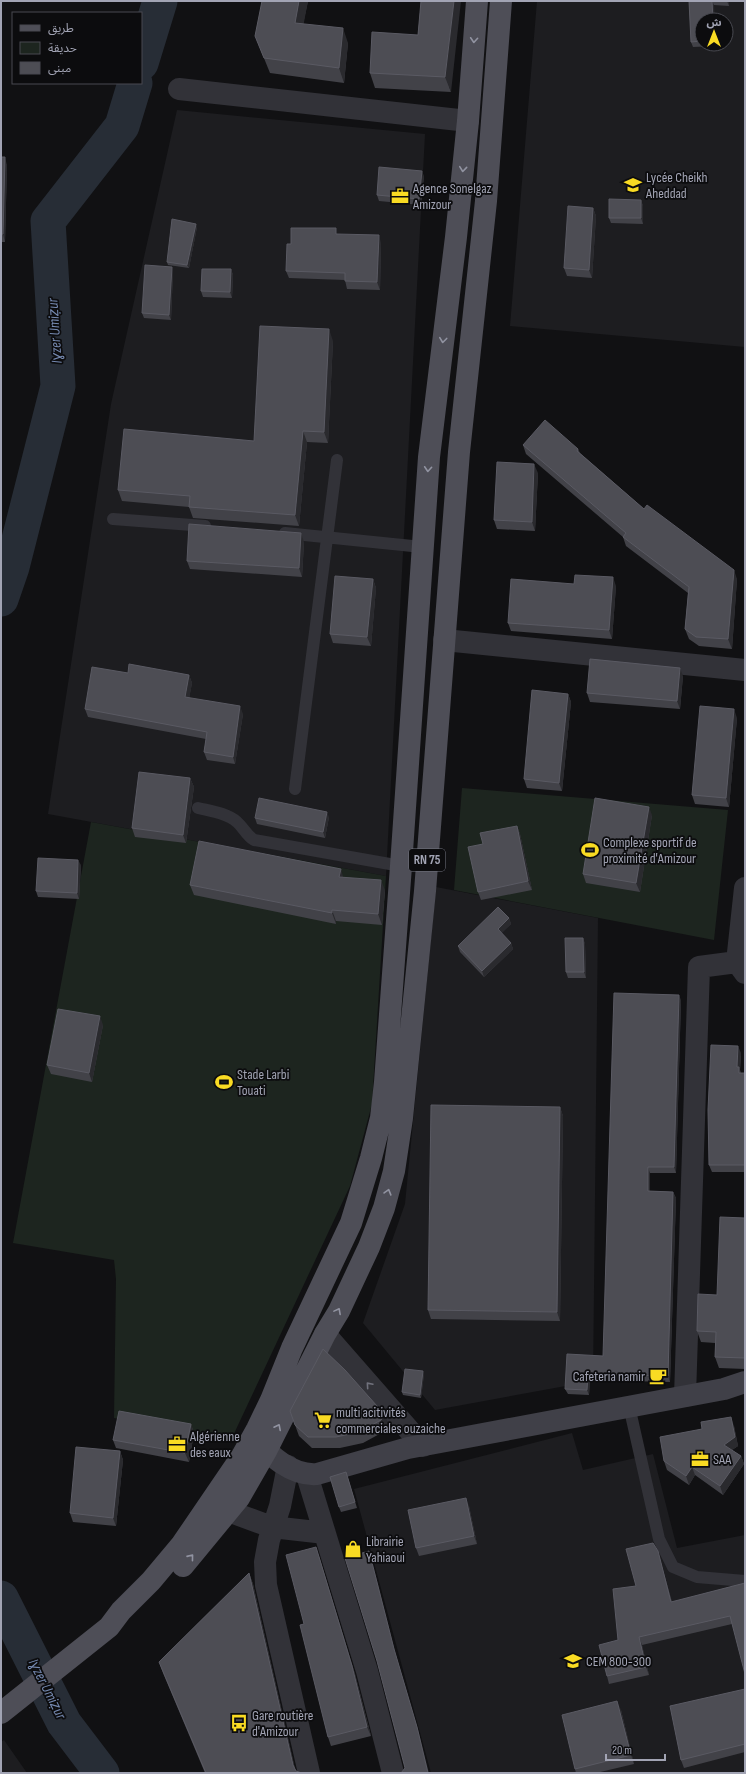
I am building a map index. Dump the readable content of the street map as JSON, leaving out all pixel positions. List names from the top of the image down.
{
  "streets": {
    "main road": ["RN 75"]
  },
  "water": ["Iɣzer Umiẓur"],
  "places": {
    "school or university": ["Lycée Cheikh Aheddad", "CEM 800-300"],
    "office": ["Agence Sonelgaz Amizour", "Algérienne des eaux", "SAA"],
    "sports": ["Complexe sportif de proximité d'Amizour", "Stade Larbi Touati"],
    "cafe": ["Cafeteria namir"],
    "supermarket": ["multi acitivités commerciales ouzaiche"],
    "shop": ["Librairie Yahiaoui"],
    "bus stop": ["Gare routière d'Amizour"]
  },
  "legend": ["طريق", "حديقة", "مبنى"],
  "scale_bar": "20 m",
  "north": "top"
}
